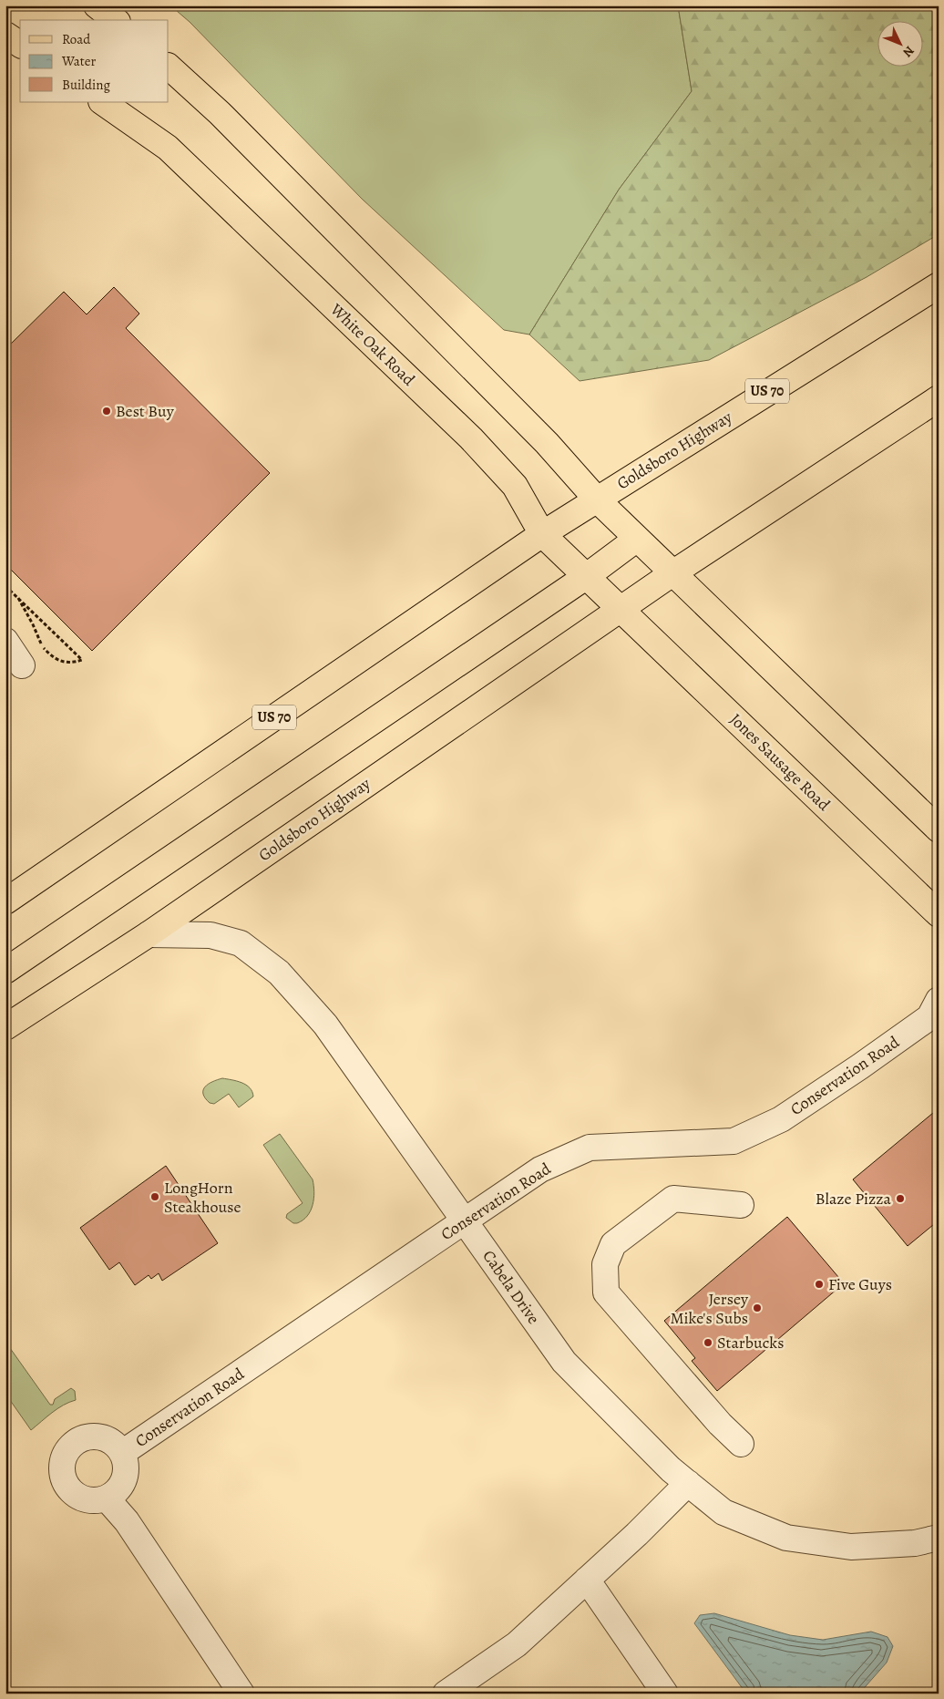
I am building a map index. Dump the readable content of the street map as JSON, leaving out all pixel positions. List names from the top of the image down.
{
  "streets": {
    "main road": [
      "White Oak Road",
      "US 70",
      "Goldsboro Highway",
      "Jones Sausage Road"
    ],
    "street": ["Conservation Road", "Cabela Drive"]
  },
  "crossings": [
    ["White Oak Road", "US 70"],
    ["White Oak Road", "Goldsboro Highway"],
    ["White Oak Road", "Jones Sausage Road"],
    ["US 70", "Goldsboro Highway"],
    ["Goldsboro Highway", "Jones Sausage Road"],
    ["Goldsboro Highway", "Cabela Drive"],
    ["Conservation Road", "Cabela Drive"]
  ],
  "places": [
    "Best Buy",
    "LongHorn Steakhouse",
    "Blaze Pizza",
    "Five Guys",
    "Jersey Mike's Subs",
    "Starbucks"
  ],
  "legend": ["Road", "Water", "Building"],
  "north": "bottom right"
}
